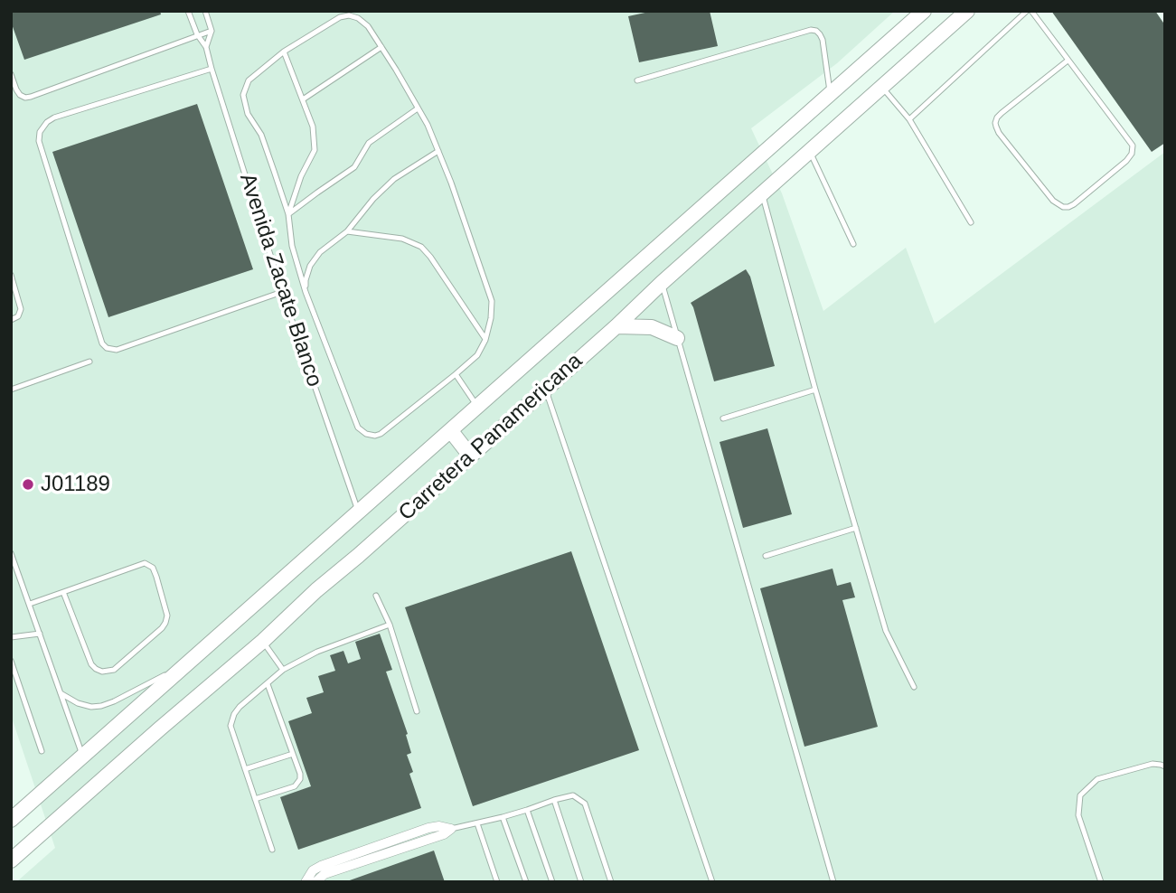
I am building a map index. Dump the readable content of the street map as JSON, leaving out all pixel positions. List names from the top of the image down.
{
  "streets": {
    "main road": ["Carretera Panamericana"],
    "lane": ["Avenida Zacate Blanco"]
  },
  "crossings": [
    ["Avenida Zacate Blanco", "Carretera Panamericana"]
  ],
  "places": ["J01189"]
}
